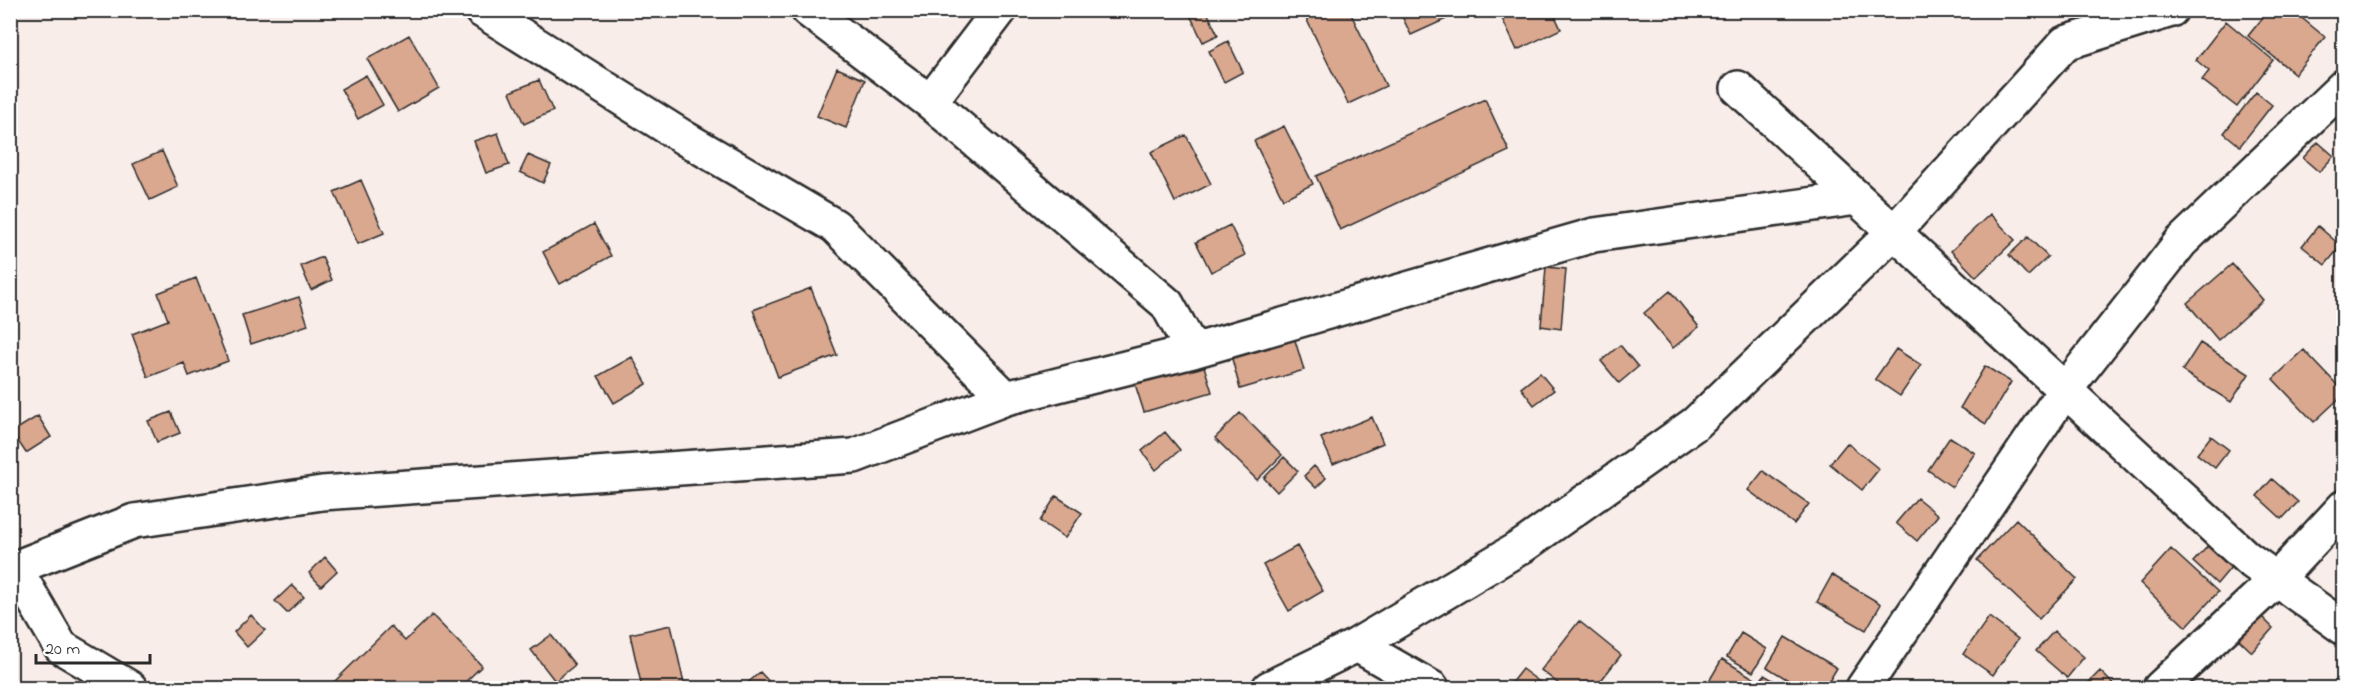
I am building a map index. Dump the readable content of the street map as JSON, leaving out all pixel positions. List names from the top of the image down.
{
  "scale_bar": "20 m"
}
